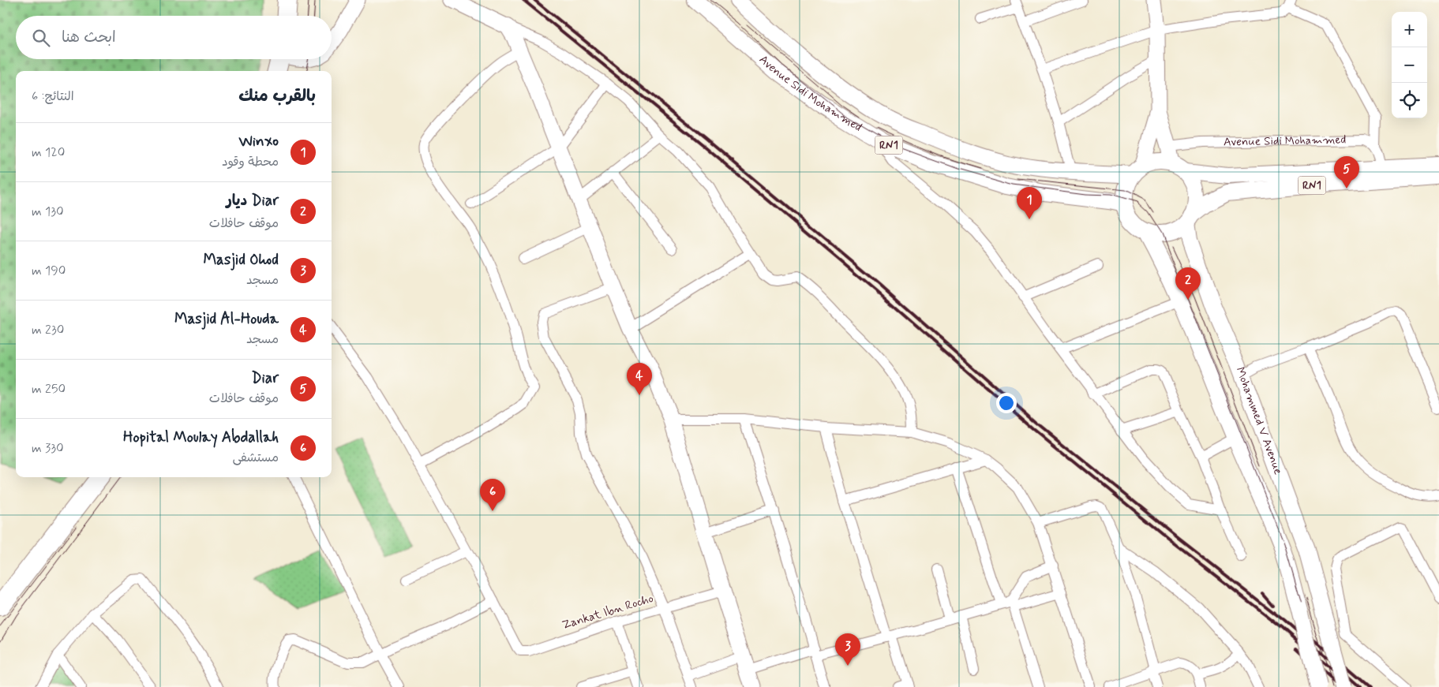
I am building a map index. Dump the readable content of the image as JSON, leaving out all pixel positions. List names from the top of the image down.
{
  "streets": {
    "main road": ["Avenue Sidi Mohammed", "RN1", "Mohammed V Avenue"],
    "street": ["Zankat Ibn Rocho"]
  },
  "crossings": [
    ["Avenue Sidi Mohammed", "RN1"],
    ["Avenue Sidi Mohammed", "Mohammed V Avenue"],
    ["RN1", "Mohammed V Avenue"]
  ],
  "page": {
    "map_buttons": ["+", "−"],
    "search": "ابحث هنا",
    "heading": ["بالقرب منك", "النتائج: 6"],
    "list": [
      {
        "mark": "1",
        "name": "Winxo",
        "note": "محطة وقود",
        "value": "120 m"
      },
      {
        "mark": "2",
        "name": "Diar ديار",
        "note": "موقف حافلات",
        "value": "130 m"
      },
      {
        "mark": "3",
        "name": "Masjid Ohod",
        "note": "مسجد",
        "value": "190 m"
      },
      {
        "mark": "4",
        "name": "Masjid Al-Houda",
        "note": "مسجد",
        "value": "230 m"
      },
      {
        "mark": "5",
        "name": "Diar",
        "note": "موقف حافلات",
        "value": "250 m"
      },
      {
        "mark": "6",
        "name": "Hopital Moulay Abdallah",
        "note": "مستشفى",
        "value": "330 m"
      }
    ],
    "pins": [
      "5",
      "1",
      "2",
      "4",
      "6",
      "3"
    ]
  }
}
